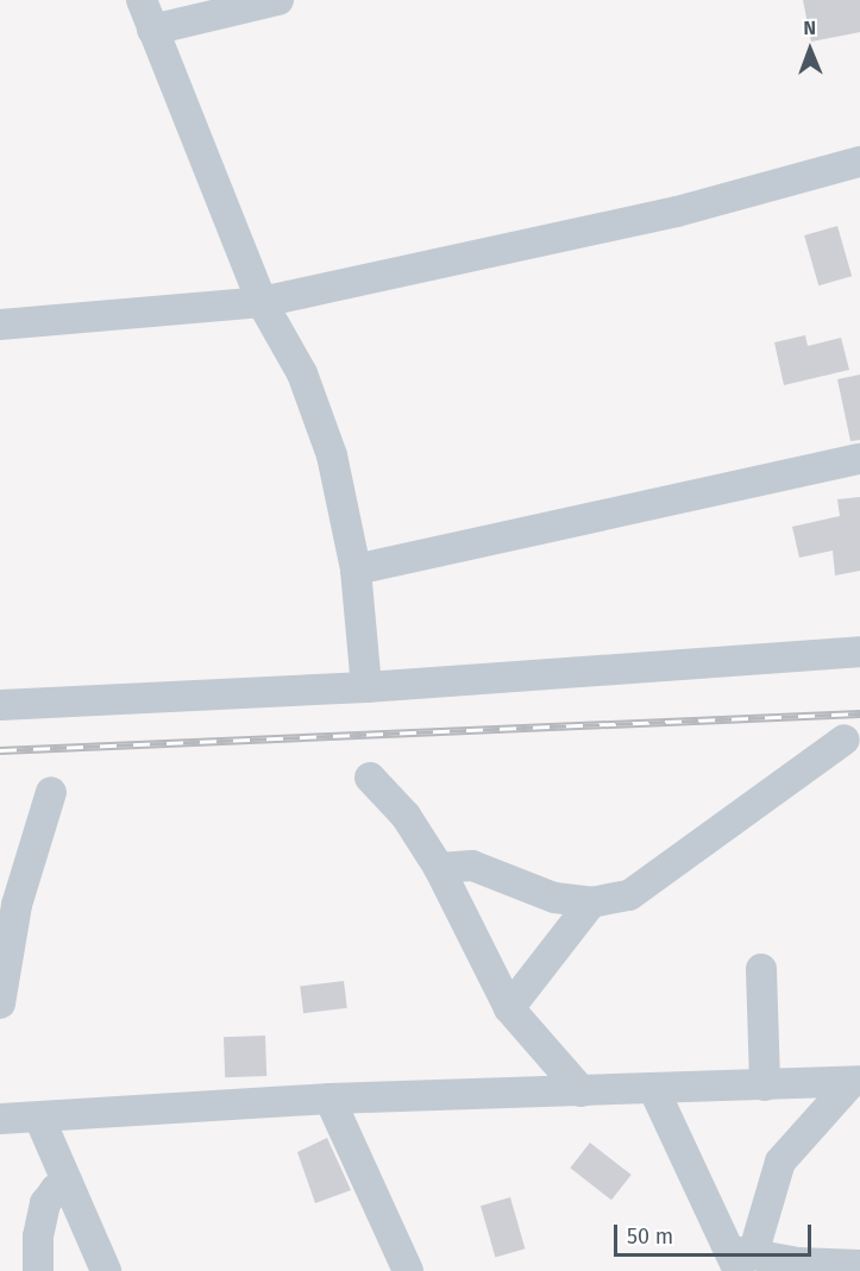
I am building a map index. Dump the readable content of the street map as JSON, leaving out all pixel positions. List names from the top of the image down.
{
  "scale_bar": "50 m",
  "north": "top"
}
